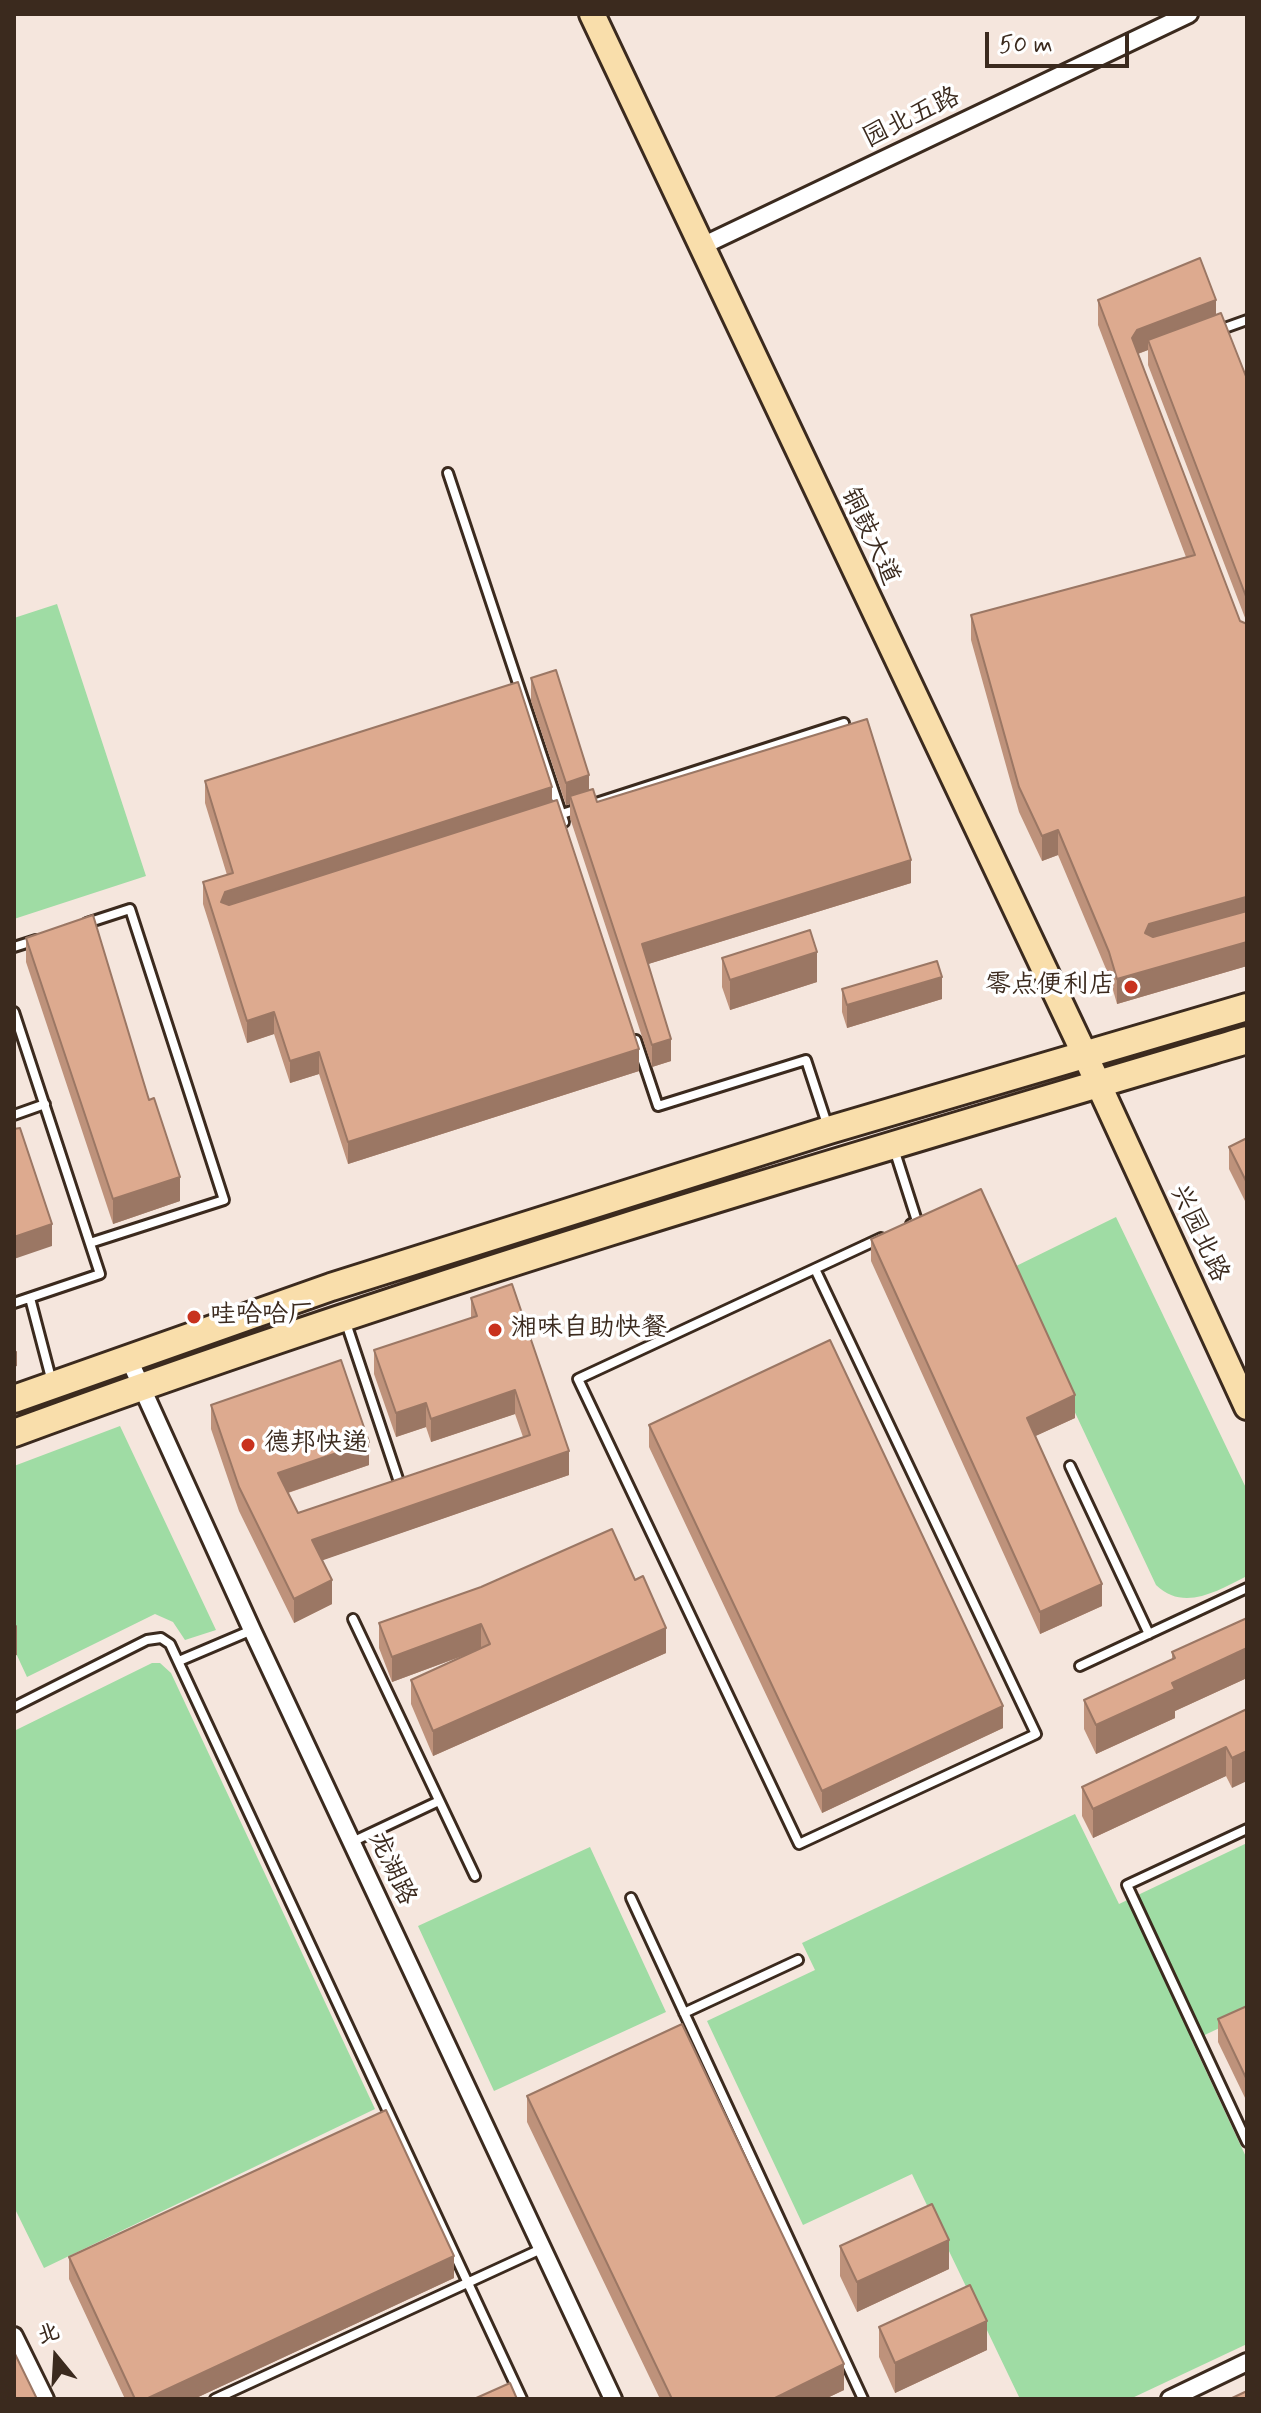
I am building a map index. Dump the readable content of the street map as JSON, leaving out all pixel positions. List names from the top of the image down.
{
  "streets": {
    "main road": ["铜鼓大道", "兴园北路"],
    "street": ["园北五路", "龙湖路"]
  },
  "crossings": [
    ["园北五路", "铜鼓大道"],
    ["铜鼓大道", "兴园北路"]
  ],
  "places": [
    "零点便利店",
    "哇哈哈厂",
    "湘味自助快餐",
    "德邦快递"
  ],
  "scale_bar": "50 m",
  "north": "top"
}
